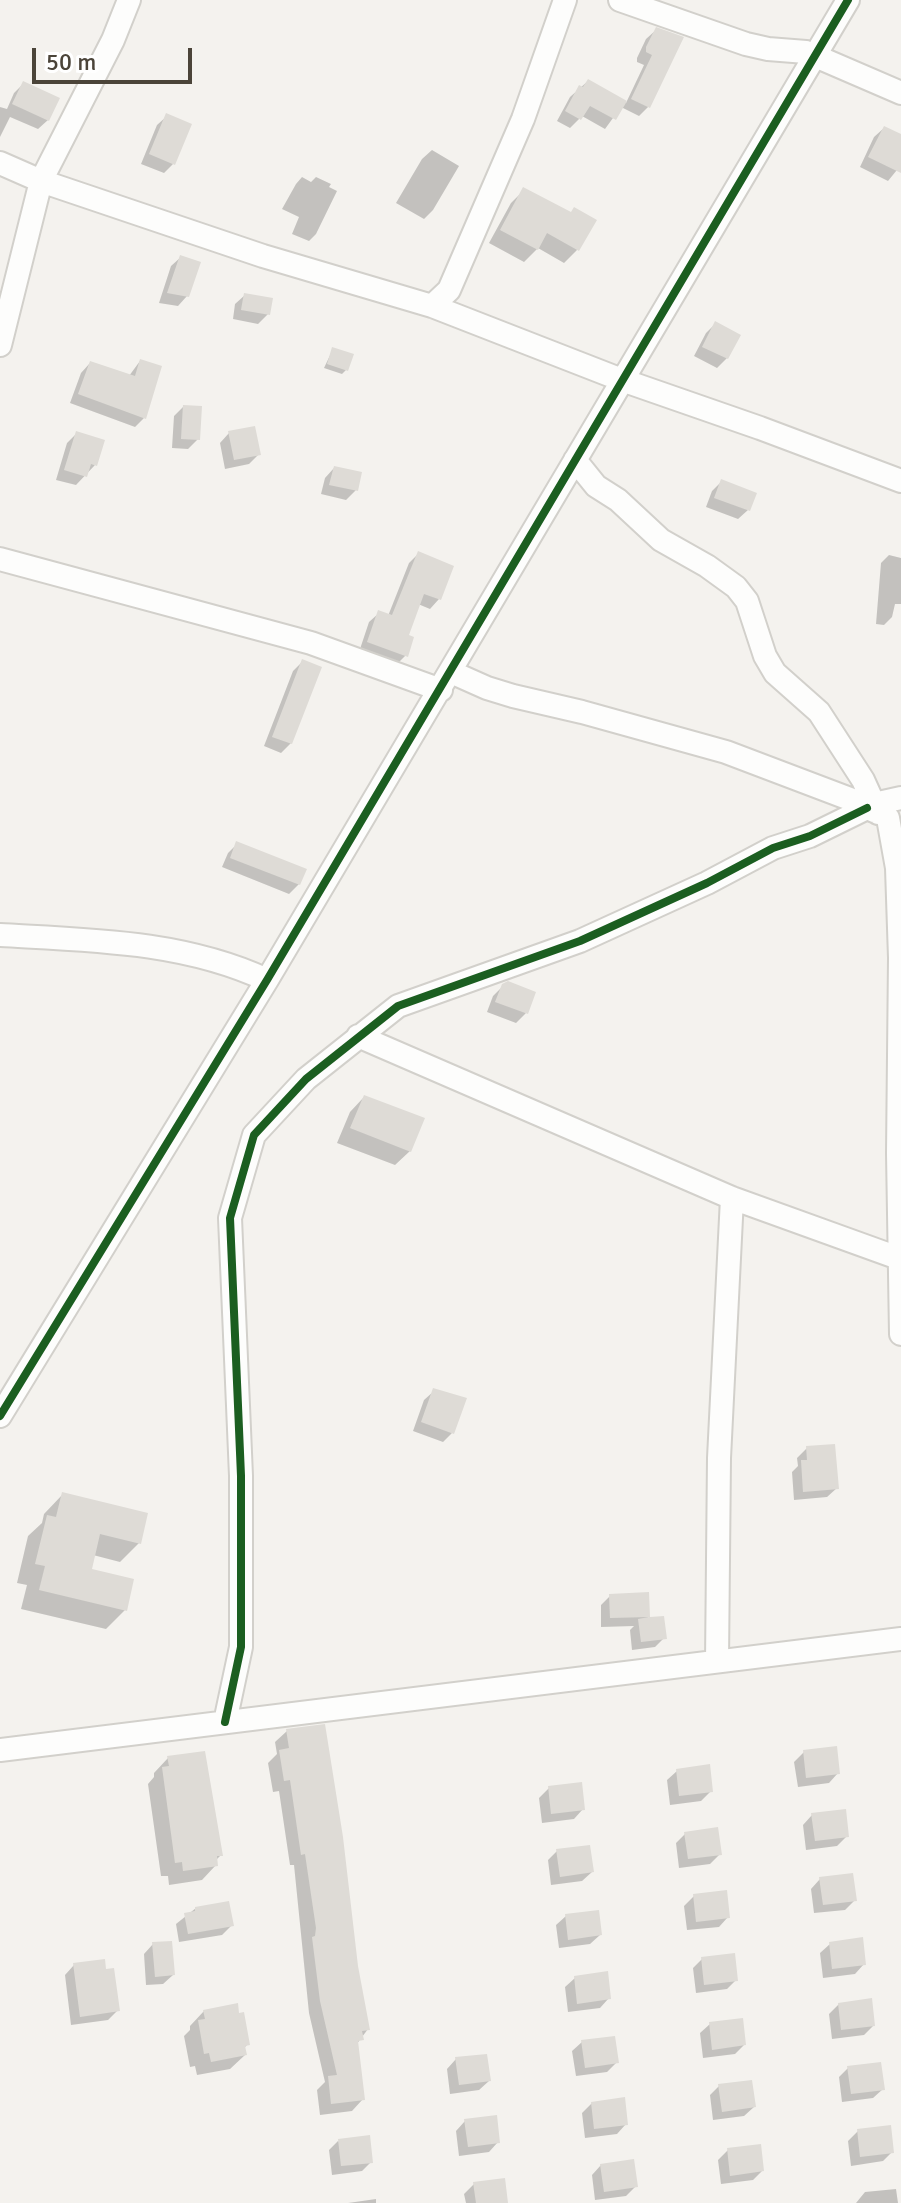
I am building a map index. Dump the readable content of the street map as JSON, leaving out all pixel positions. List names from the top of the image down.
{
  "scale_bar": "50 m"
}
